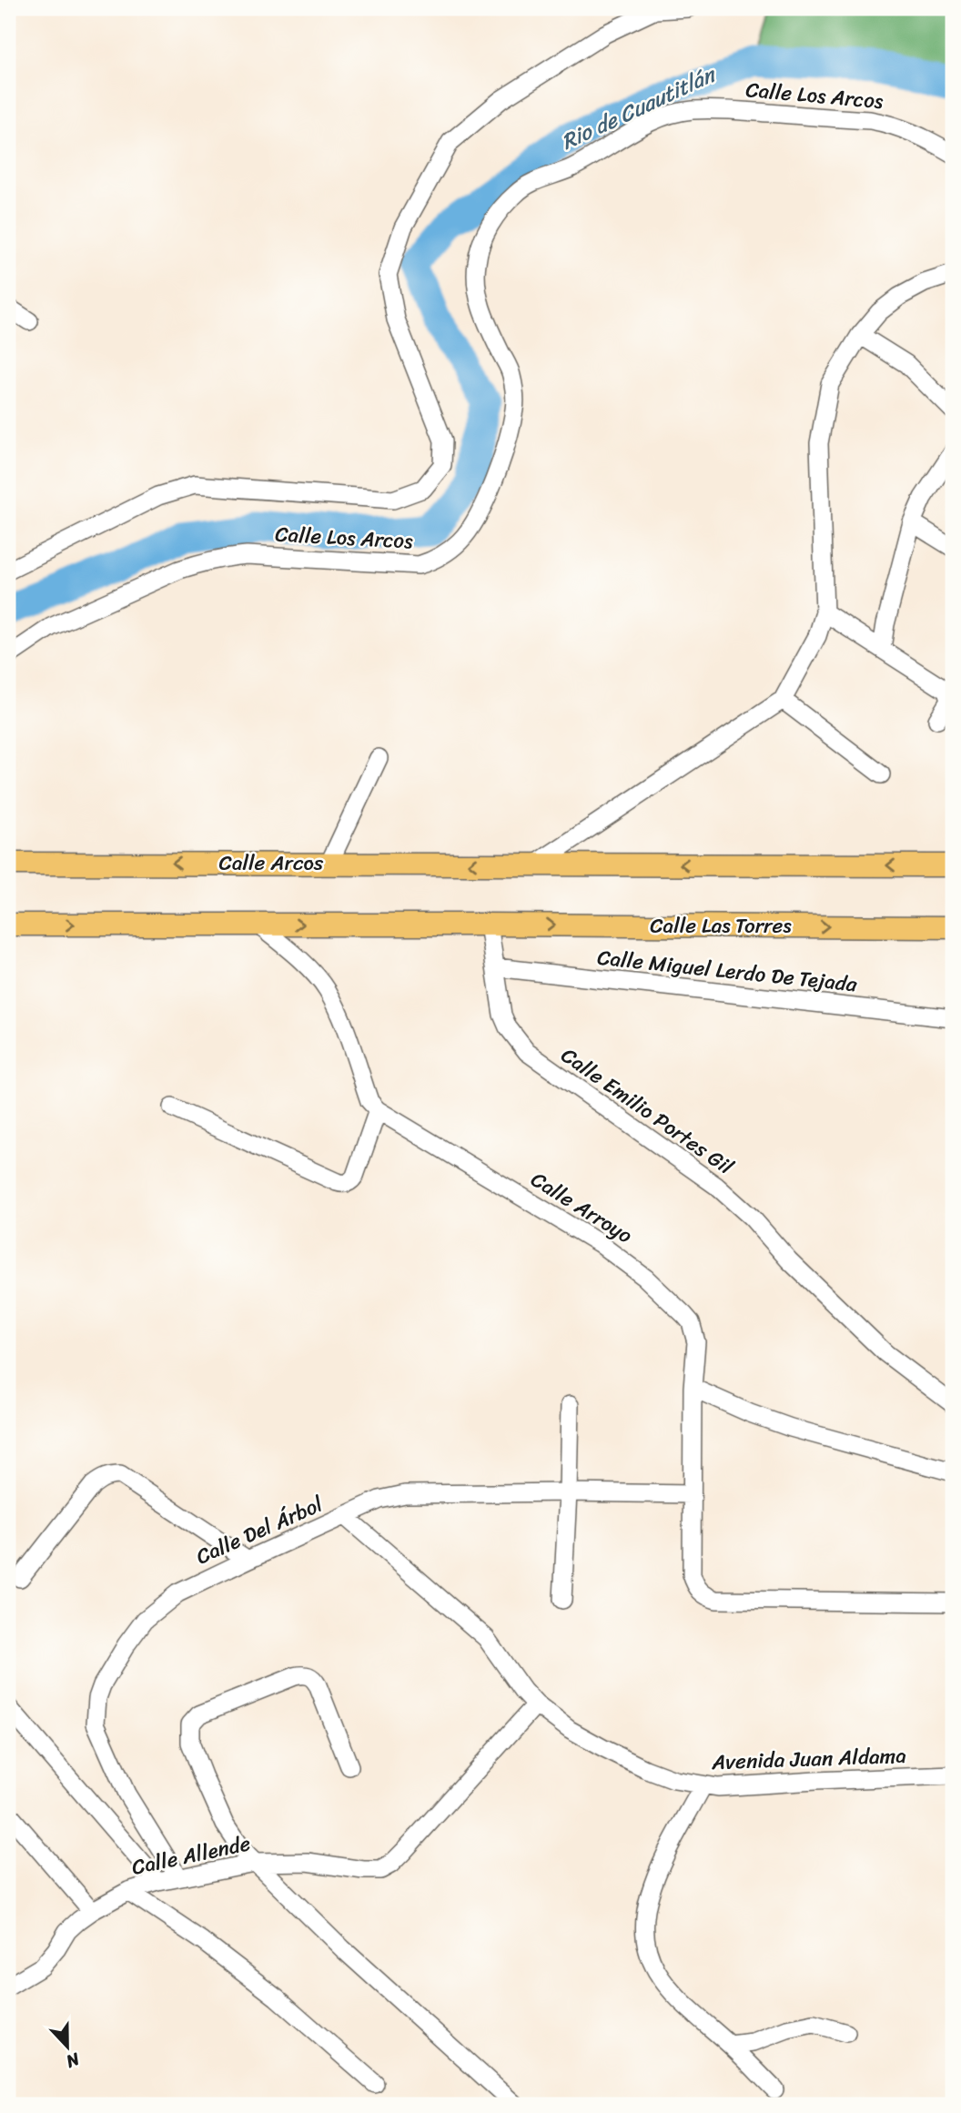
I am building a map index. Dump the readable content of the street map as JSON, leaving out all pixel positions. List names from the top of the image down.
{
  "streets": {
    "main road": ["Calle Arcos", "Calle Las Torres"],
    "street": [
      "Calle Los Arcos",
      "Calle Miguel Lerdo De Tejada",
      "Calle Emilio Portes Gil",
      "Calle Arroyo",
      "Calle Del Árbol",
      "Avenida Juan Aldama",
      "Calle Allende"
    ]
  },
  "crossings": [
    ["Calle Las Torres", "Calle Emilio Portes Gil"],
    ["Calle Miguel Lerdo De Tejada", "Calle Emilio Portes Gil"],
    ["Calle Arroyo", "Calle Del Árbol"],
    ["Calle Del Árbol", "Avenida Juan Aldama"],
    ["Calle Del Árbol", "Calle Allende"],
    ["Avenida Juan Aldama", "Calle Allende"]
  ],
  "water": ["Rio de Cuautitlán"],
  "north": "bottom"
}
